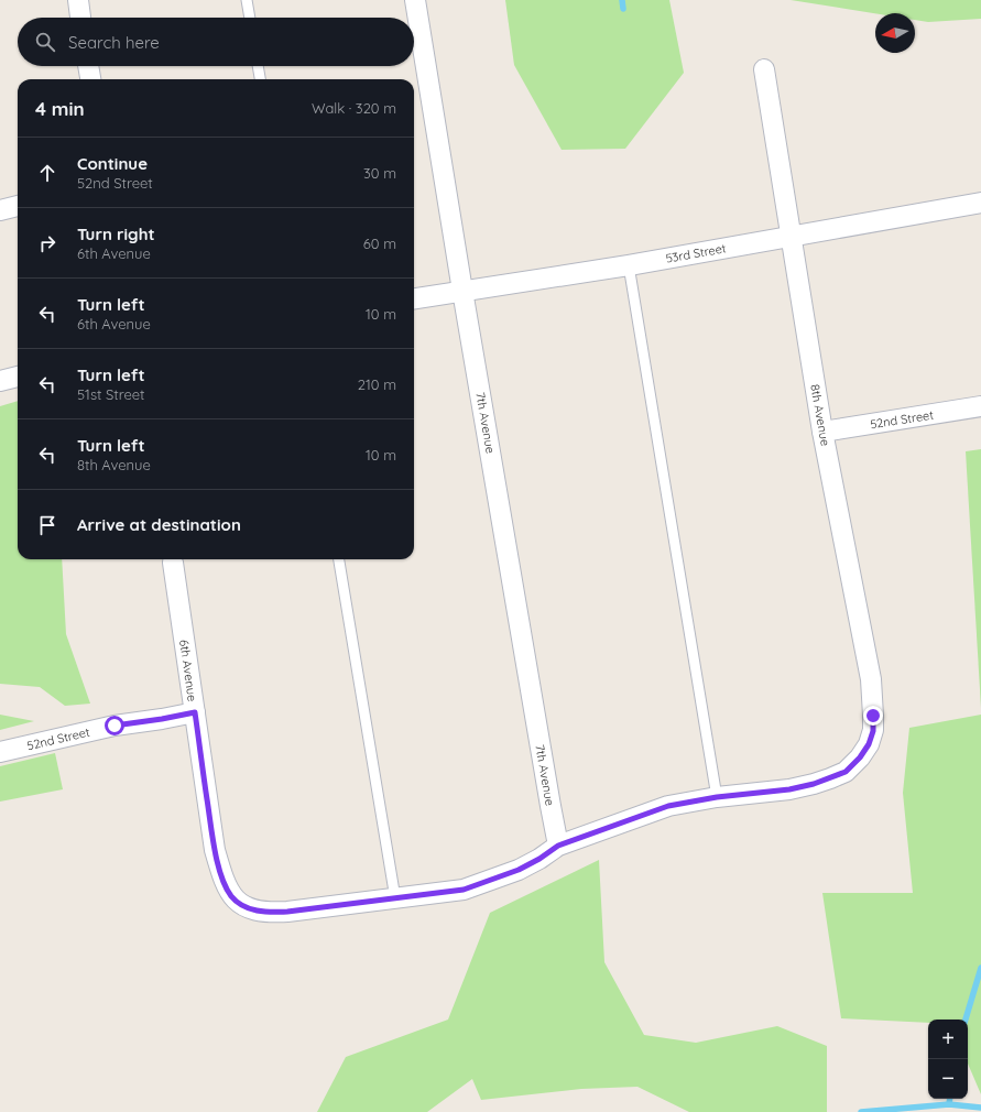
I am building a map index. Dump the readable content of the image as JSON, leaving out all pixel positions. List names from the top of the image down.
{
  "streets": {
    "street": [
      "53rd Street",
      "8th Avenue",
      "52nd Street",
      "7th Avenue",
      "6th Avenue"
    ]
  },
  "crossings": [
    ["53rd Street", "8th Avenue"],
    ["53rd Street", "7th Avenue"],
    ["8th Avenue", "52nd Street"],
    ["8th Avenue", "7th Avenue"],
    ["8th Avenue", "6th Avenue"],
    ["52nd Street", "6th Avenue"]
  ],
  "north": "left",
  "page": {
    "search": "Search here",
    "heading": ["4 min", "Walk · 320 m"],
    "list": [
      ["Continue", "52nd Street", "30 m"],
      ["Turn right", "6th Avenue", "60 m"],
      ["Turn left", "6th Avenue", "10 m"],
      ["Turn left", "51st Street", "210 m"],
      ["Turn left", "8th Avenue", "10 m"],
      "Arrive at destination"
    ],
    "map_buttons": ["+", "−"]
  }
}
